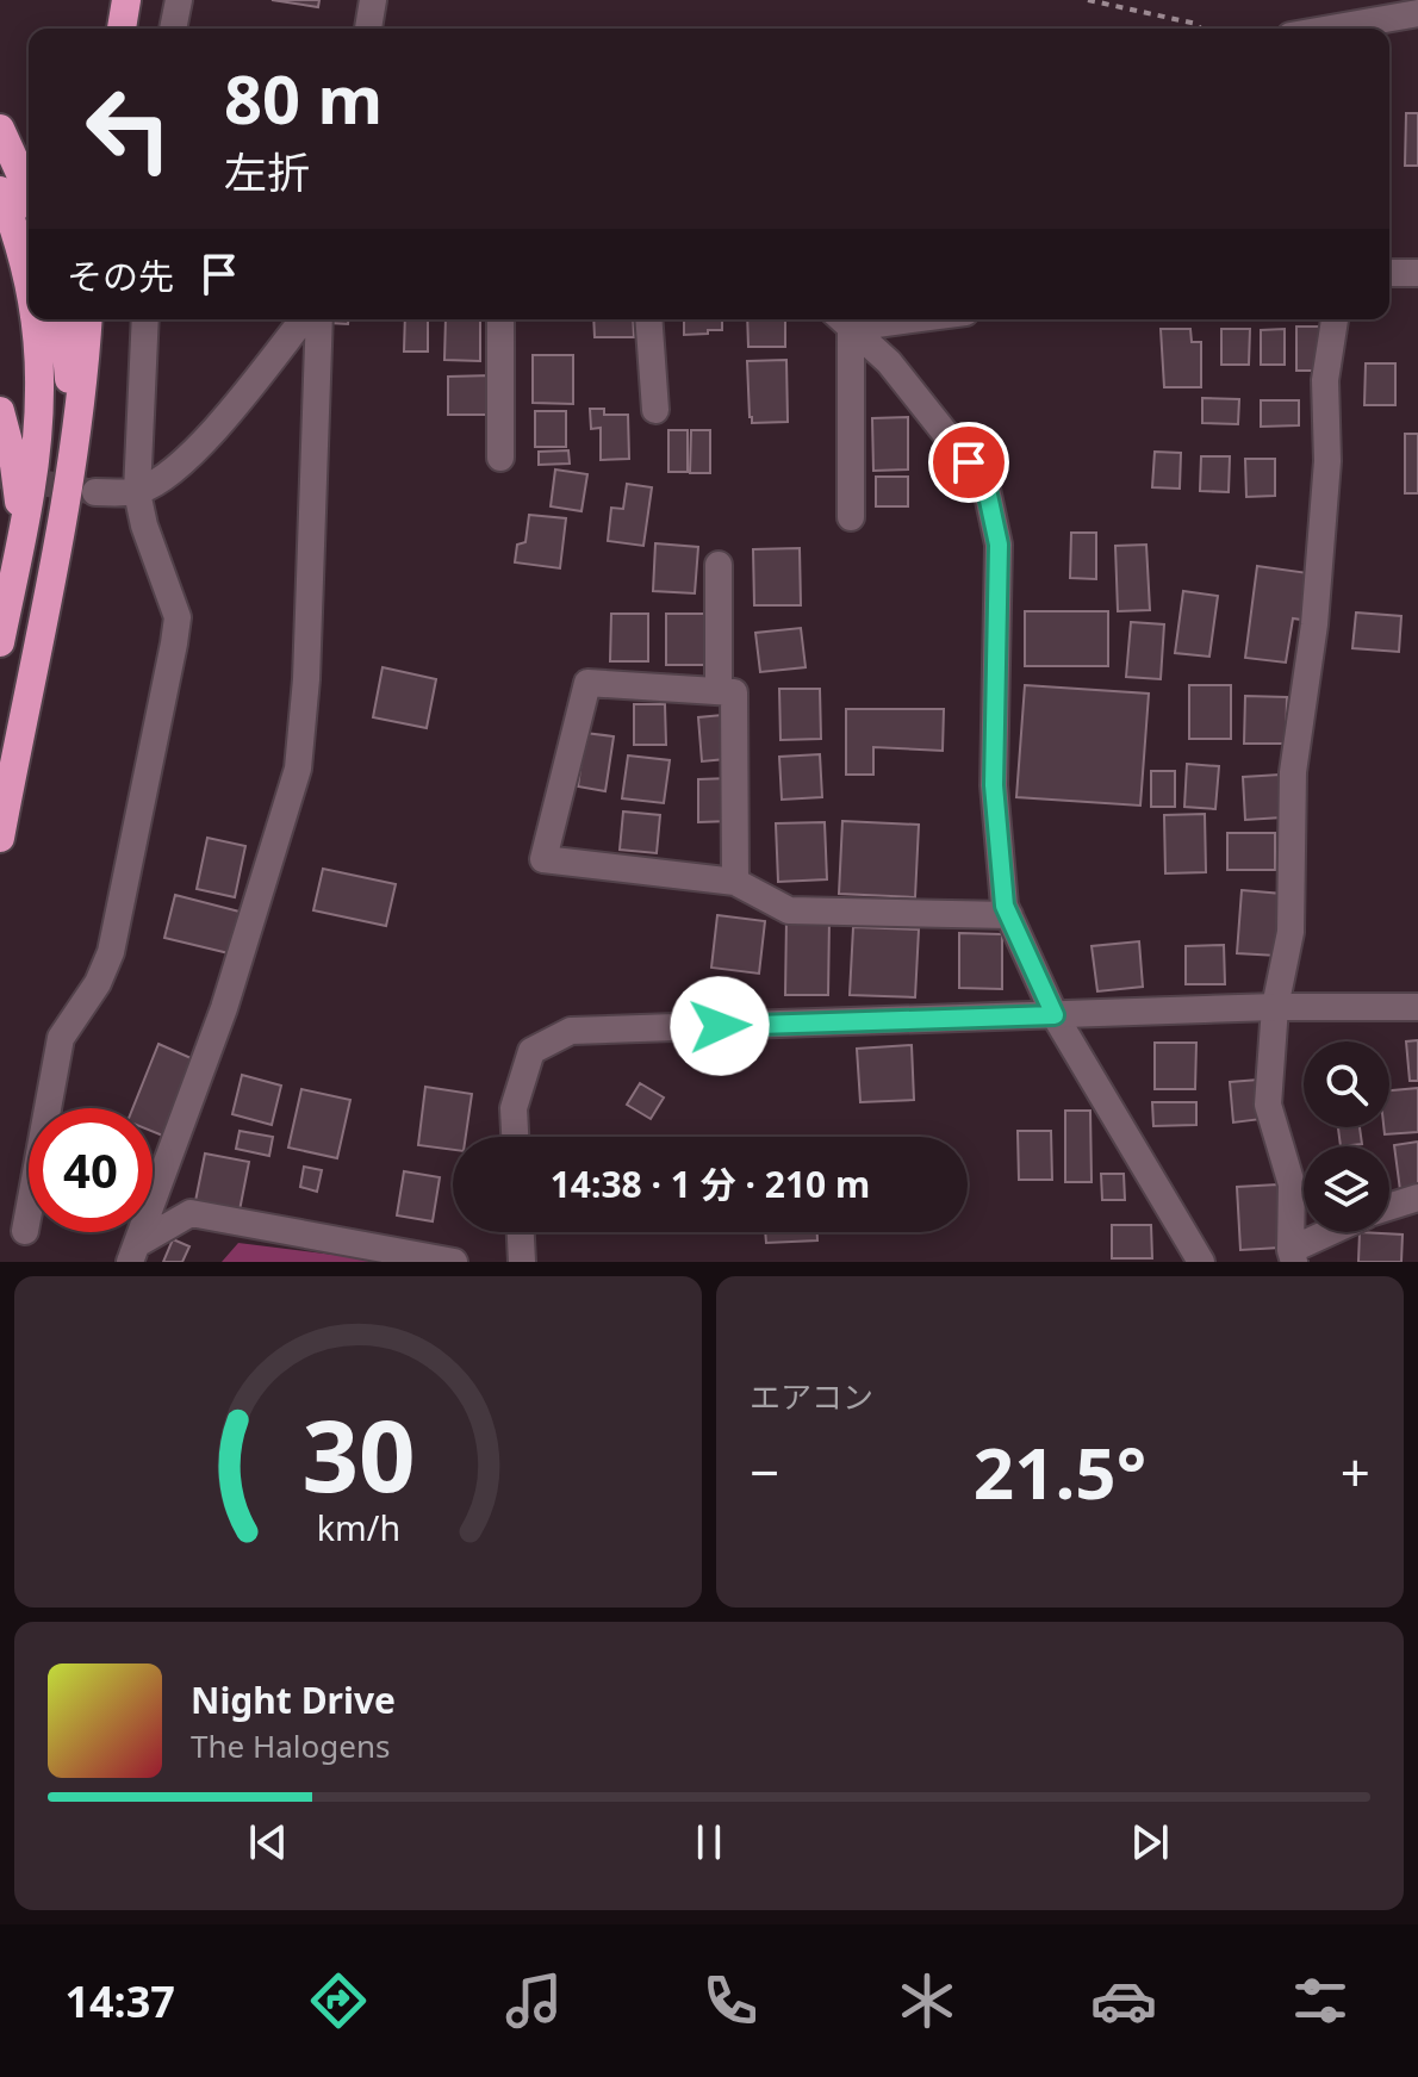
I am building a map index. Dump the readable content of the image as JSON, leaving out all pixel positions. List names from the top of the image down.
{
  "page": {
    "turn": ["80 m", "左折"],
    "then": "その先",
    "limit": "40",
    "trip": "14:38 · 1 分 · 210 m",
    "tile": "エアコン",
    "heat": ["−", "21.5°", "+"],
    "song": ["Night Drive", "The Halogens"],
    "tabs": "14:37",
    "gauge": ["30", "km/h"]
  }
}
